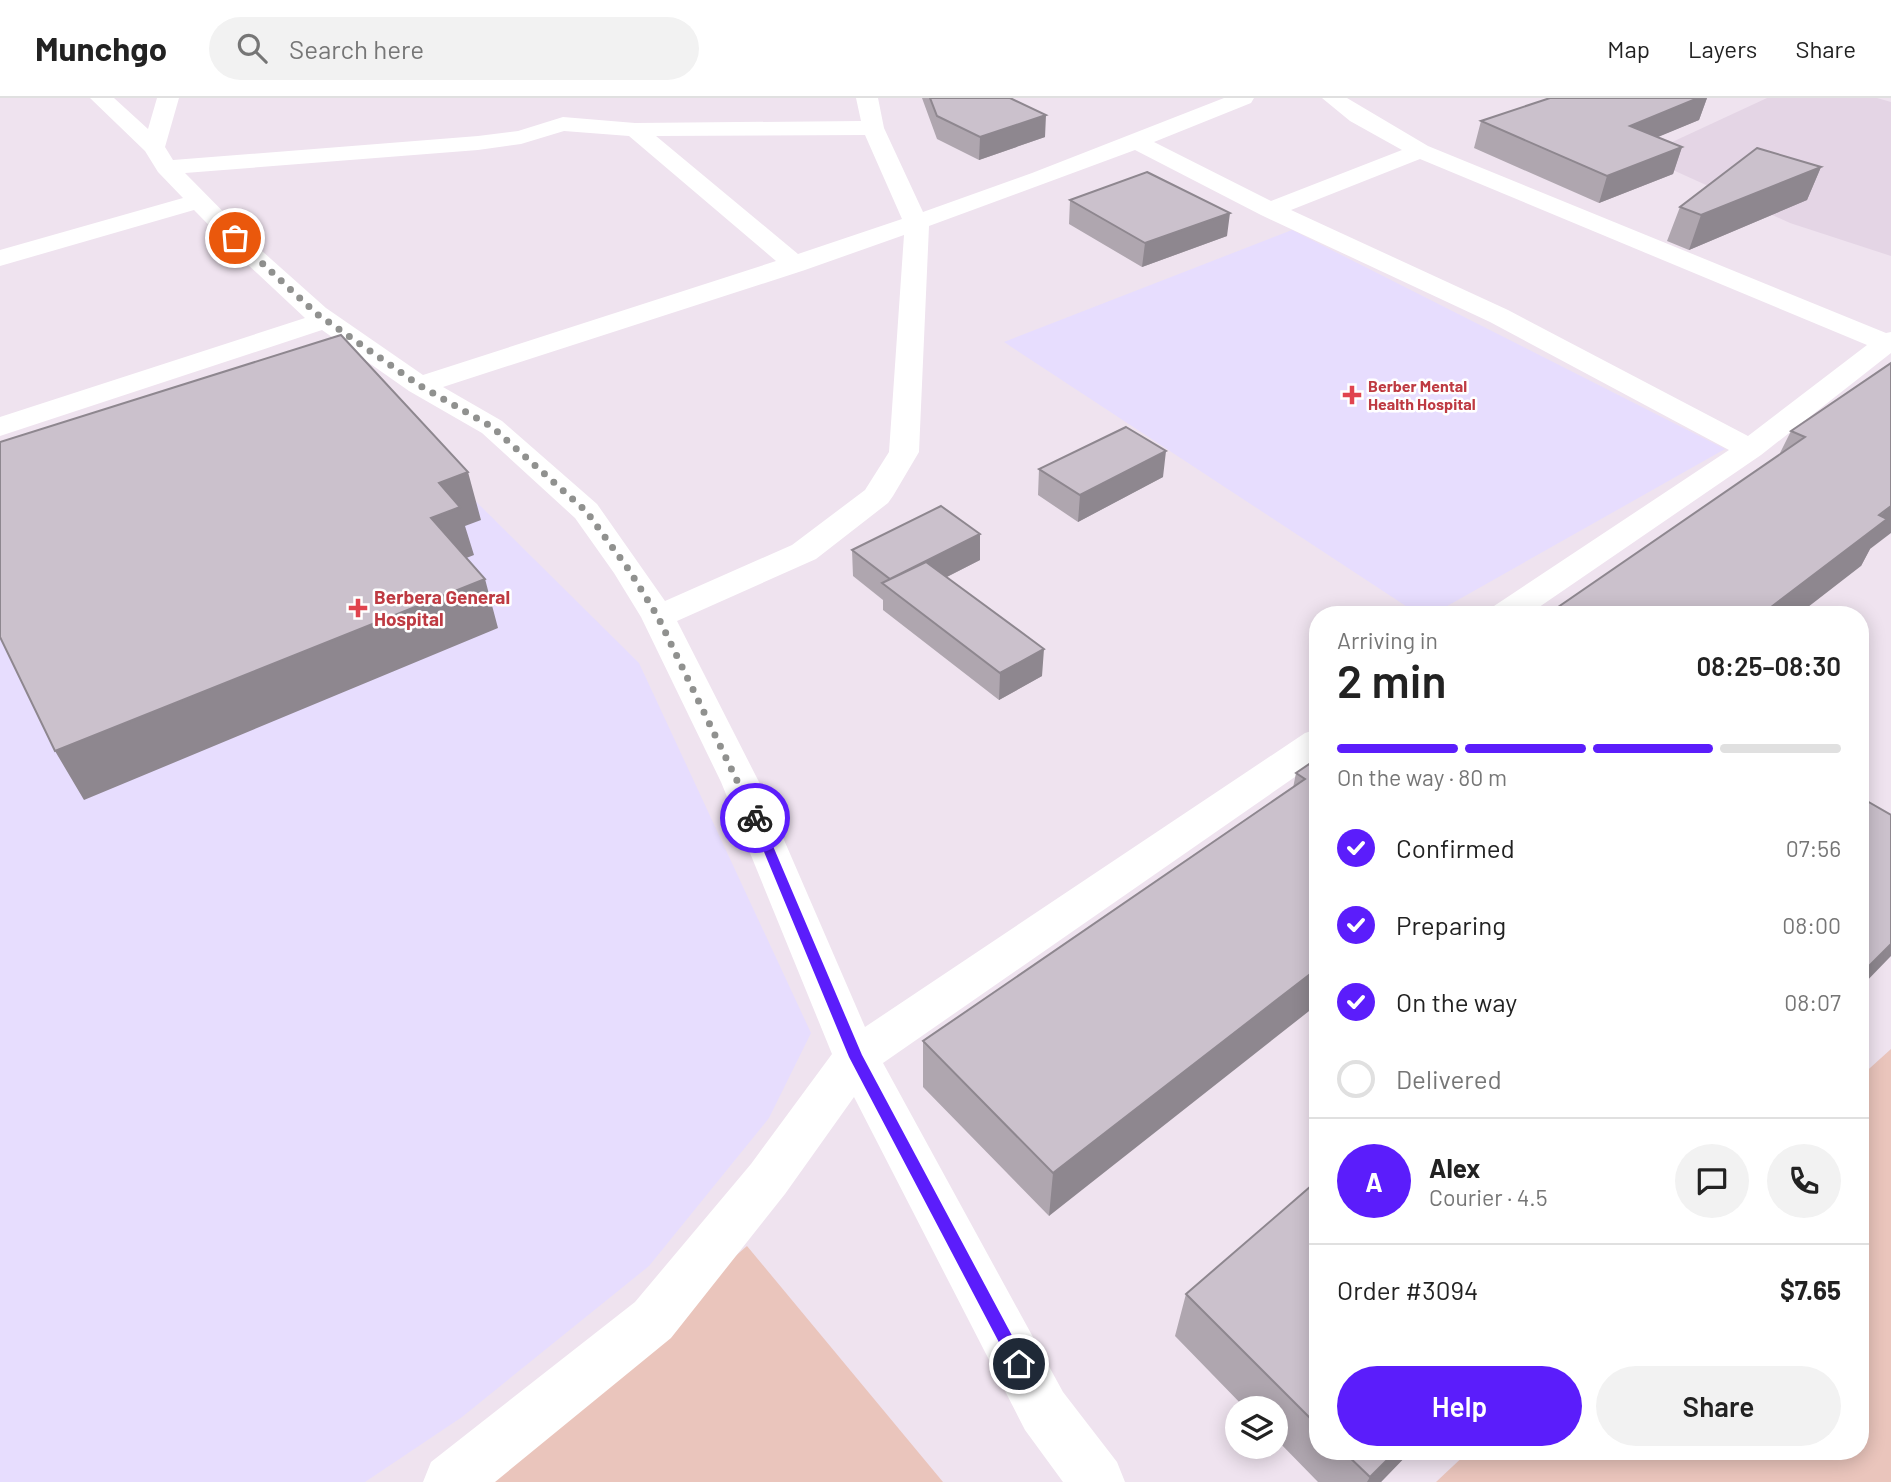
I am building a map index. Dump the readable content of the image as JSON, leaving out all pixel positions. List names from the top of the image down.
{
  "places": {
    "health": ["Berber Mental Health Hospital", "Berbera General Hospital"]
  },
  "page": {
    "header": "Munchgo",
    "search": "Search here",
    "nav": ["Map", "Layers", "Share"],
    "heading": ["2 min", "Arriving in", "08:25–08:30"],
    "panel": [
      "Alex",
      "Courier · 4.5",
      "Order #3094",
      "$7.65"
    ],
    "bar": "On the way · 80 m",
    "list": [
      ["Confirmed", "07:56"],
      ["Preparing", "08:00"],
      ["On the way", "08:07"],
      "Delivered"
    ],
    "round": "A",
    "buttons": ["Help", "Share"]
  }
}
